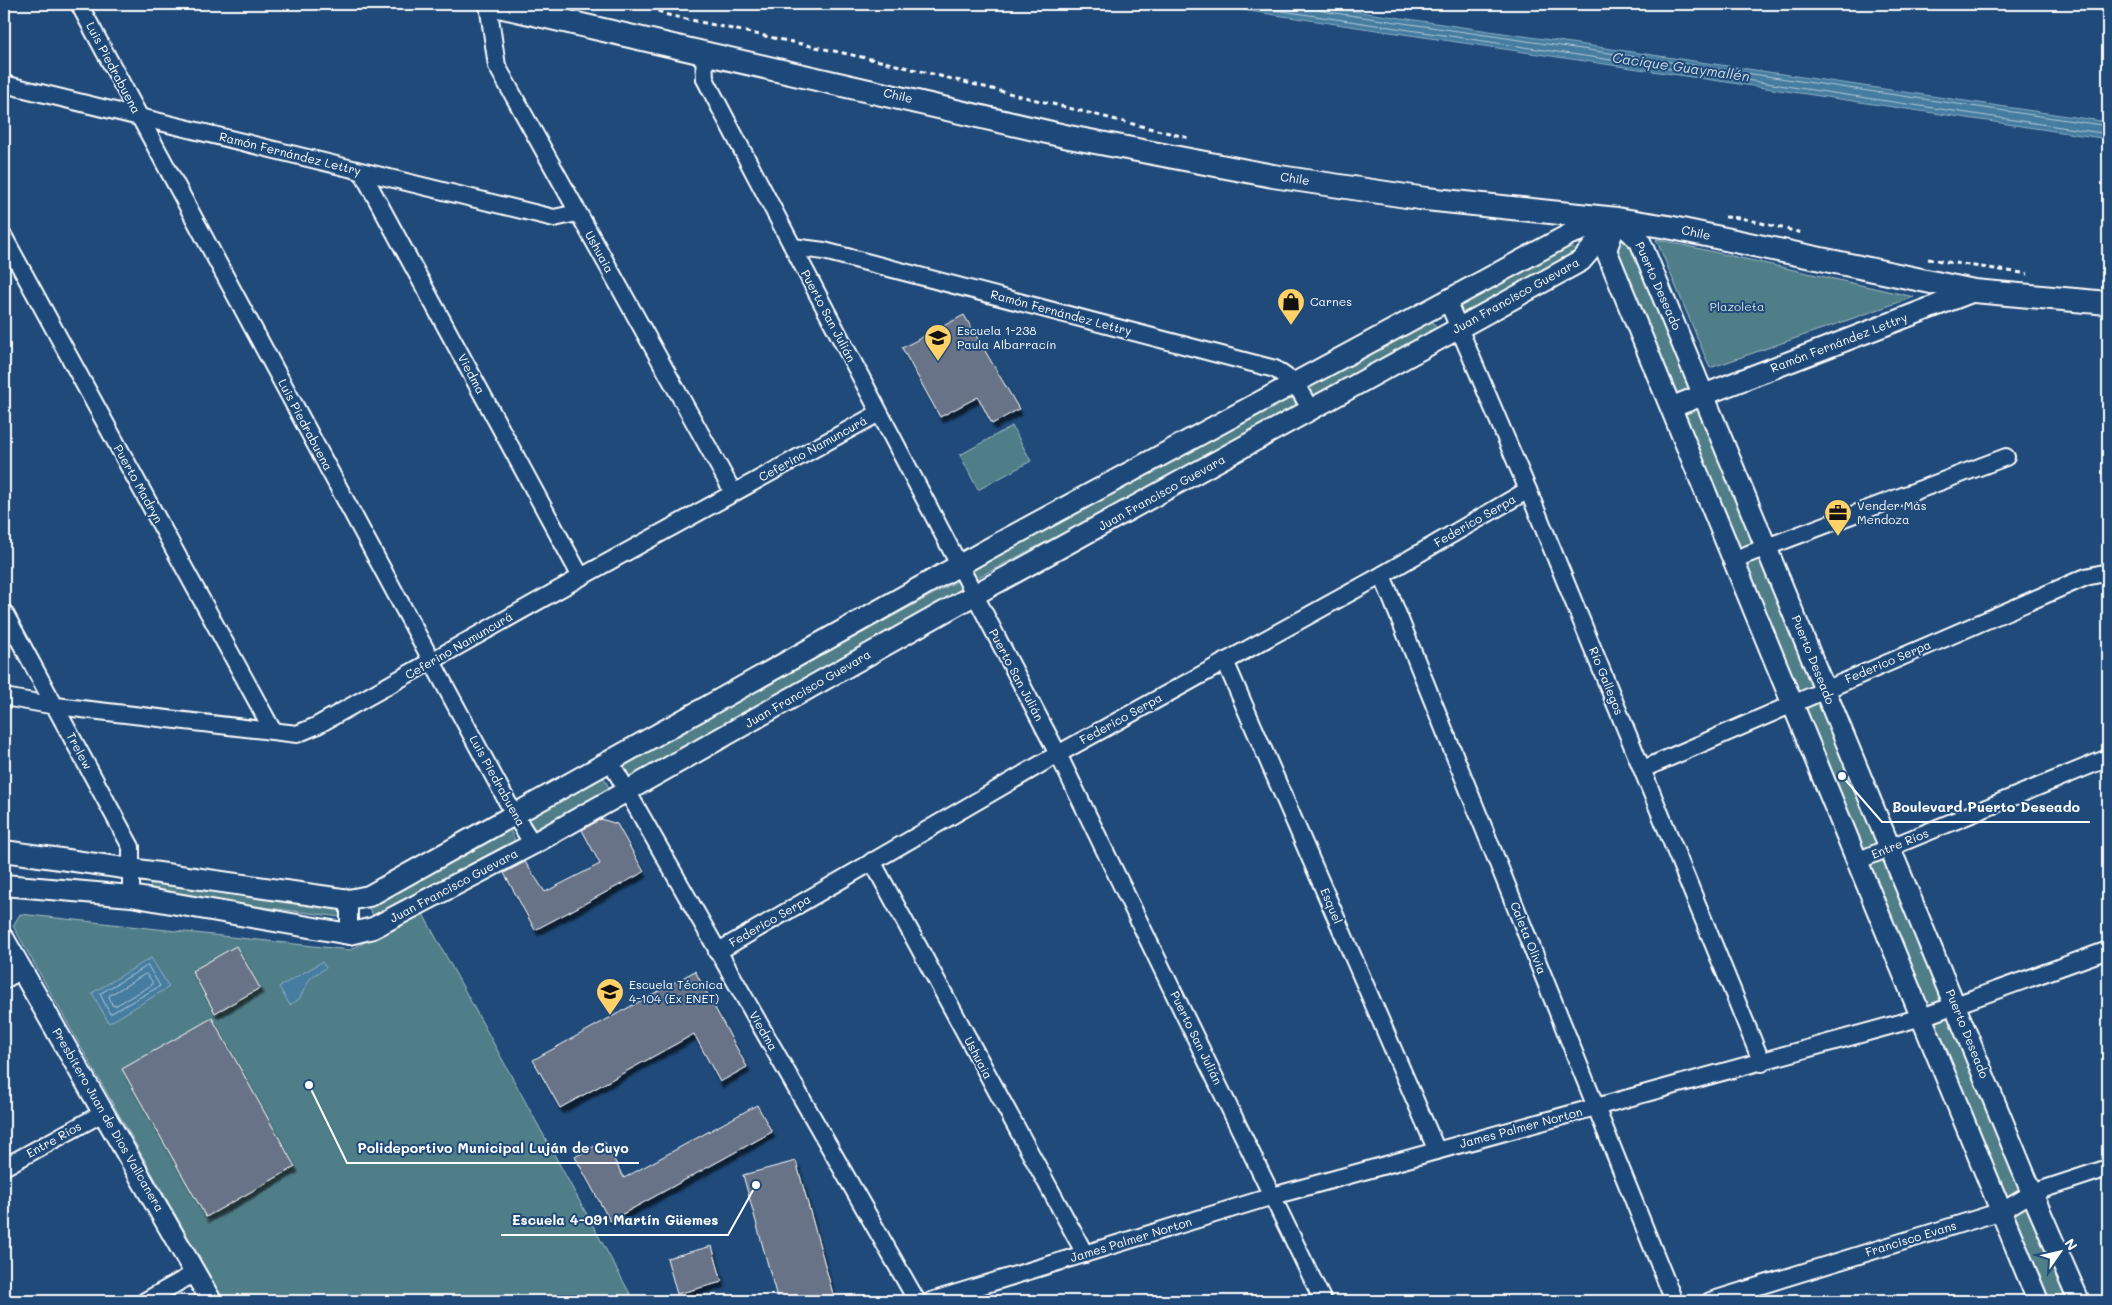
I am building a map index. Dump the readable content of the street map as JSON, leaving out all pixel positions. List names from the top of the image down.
{
  "streets": {
    "main road": ["Chile"],
    "street": [
      "Luis Piedrabuena",
      "Ramón Fernández Lettry",
      "Ushuaia",
      "Puerto Deseado",
      "Juan Francisco Guevara",
      "Puerto San Julián",
      "Viedma",
      "Ceferino Namuncurá",
      "Puerto Madryn",
      "Federico Serpa",
      "Río Gallegos",
      "Trelew",
      "Entre Ríos",
      "Esquel",
      "Caleta Olivia",
      "Presbítero Juan de Dios Vallcanera",
      "James Palmer Norton",
      "Francisco Evans"
    ]
  },
  "crossings": [
    ["Luis Piedrabuena", "Ramón Fernández Lettry"],
    ["Luis Piedrabuena", "Juan Francisco Guevara"],
    ["Luis Piedrabuena", "Ceferino Namuncurá"],
    ["Chile", "Ramón Fernández Lettry"],
    ["Chile", "Ushuaia"],
    ["Chile", "Puerto Deseado"],
    ["Chile", "Juan Francisco Guevara"],
    ["Chile", "Puerto San Julián"],
    ["Ramón Fernández Lettry", "Ushuaia"],
    ["Ramón Fernández Lettry", "Puerto Deseado"],
    ["Ramón Fernández Lettry", "Juan Francisco Guevara"],
    ["Ramón Fernández Lettry", "Puerto San Julián"],
    ["Ramón Fernández Lettry", "Viedma"],
    ["Ushuaia", "Ceferino Namuncurá"],
    ["Ushuaia", "Federico Serpa"],
    ["Ushuaia", "James Palmer Norton"],
    ["Puerto Deseado", "Juan Francisco Guevara"],
    ["Puerto Deseado", "Federico Serpa"],
    ["Puerto Deseado", "Entre Ríos"],
    ["Puerto Deseado", "James Palmer Norton"],
    ["Puerto Deseado", "Francisco Evans"],
    ["Juan Francisco Guevara", "Puerto San Julián"],
    ["Juan Francisco Guevara", "Viedma"],
    ["Juan Francisco Guevara", "Río Gallegos"],
    ["Juan Francisco Guevara", "Trelew"],
    ["Puerto San Julián", "Ceferino Namuncurá"],
    ["Puerto San Julián", "Federico Serpa"],
    ["Puerto San Julián", "James Palmer Norton"],
    ["Viedma", "Ceferino Namuncurá"],
    ["Viedma", "Federico Serpa"],
    ["Ceferino Namuncurá", "Puerto Madryn"],
    ["Ceferino Namuncurá", "Trelew"],
    ["Federico Serpa", "Río Gallegos"],
    ["Federico Serpa", "Esquel"],
    ["Federico Serpa", "Caleta Olivia"],
    ["Río Gallegos", "James Palmer Norton"],
    ["Entre Ríos", "Presbítero Juan de Dios Vallcanera"],
    ["Esquel", "James Palmer Norton"],
    ["Caleta Olivia", "James Palmer Norton"]
  ],
  "water": ["Cacique Guaymallén"],
  "parks": ["Plazoleta"],
  "places": {
    "shop": ["Carnes"],
    "school or university": ["Escuela 1-238 Paula Albarracín", "Escuela Técnica 4-104 (Ex ENET)"],
    "office": ["Vender Más Mendoza"],
    "other": ["Boulevard Puerto Deseado", "Polideportivo Municipal Luján de Cuyo", "Escuela 4-091 Martín Güemes"]
  },
  "north": "top right"
}
